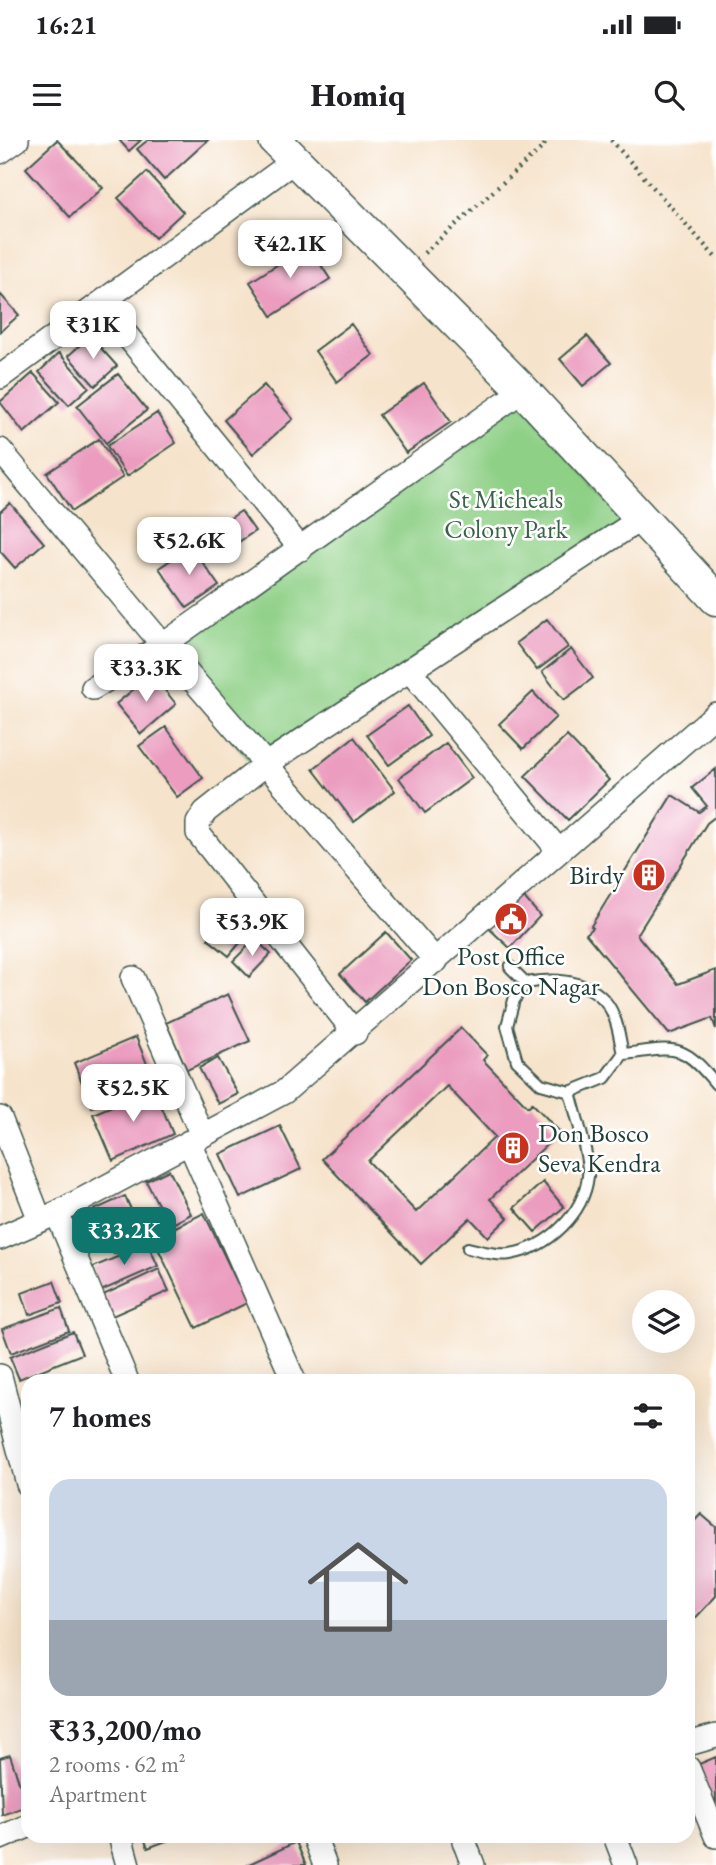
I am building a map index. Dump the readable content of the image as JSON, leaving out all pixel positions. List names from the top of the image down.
{
  "parks": ["St Micheals Colony Park"],
  "places": {
    "building": ["Birdy", "Don Bosco Seva Kendra"],
    "public building": ["Post Office Don Bosco Nagar"]
  },
  "page": {
    "status": "16:21",
    "header": "Homiq",
    "price": [
      "₹42.1K",
      "₹31K",
      "₹52.6K",
      "₹33.3K",
      "₹53.9K",
      "₹52.5K",
      "₹33.2K"
    ],
    "heading": "7 homes",
    "list": [
      {
        "name": "₹33,200/mo",
        "note": "2 rooms · 62 m² · Apartment"
      }
    ]
  }
}
